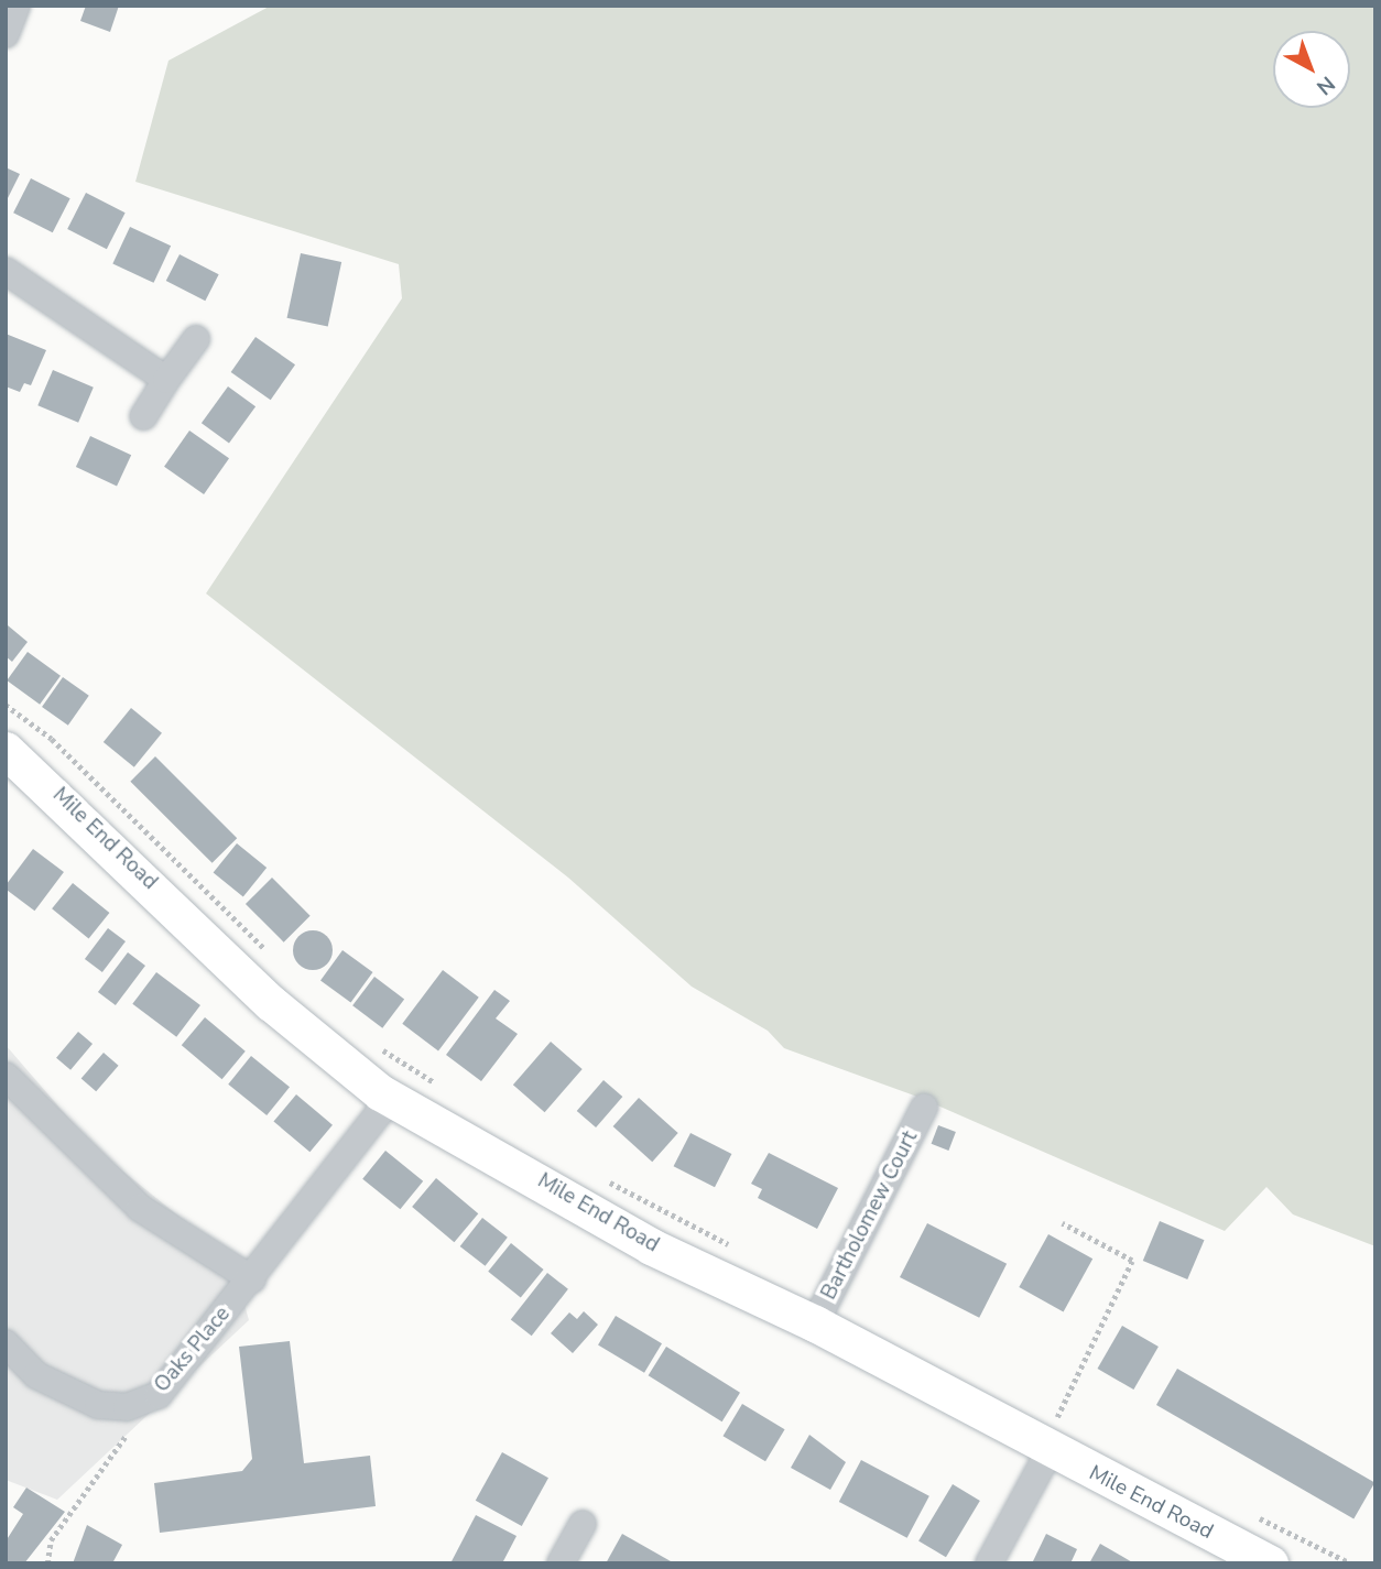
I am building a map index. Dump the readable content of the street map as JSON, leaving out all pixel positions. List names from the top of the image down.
{
  "streets": {
    "street": ["Mile End Road", "Bartholomew Court", "Oaks Place"]
  },
  "crossings": [
    ["Mile End Road", "Bartholomew Court"],
    ["Mile End Road", "Oaks Place"]
  ],
  "north": "bottom right"
}
